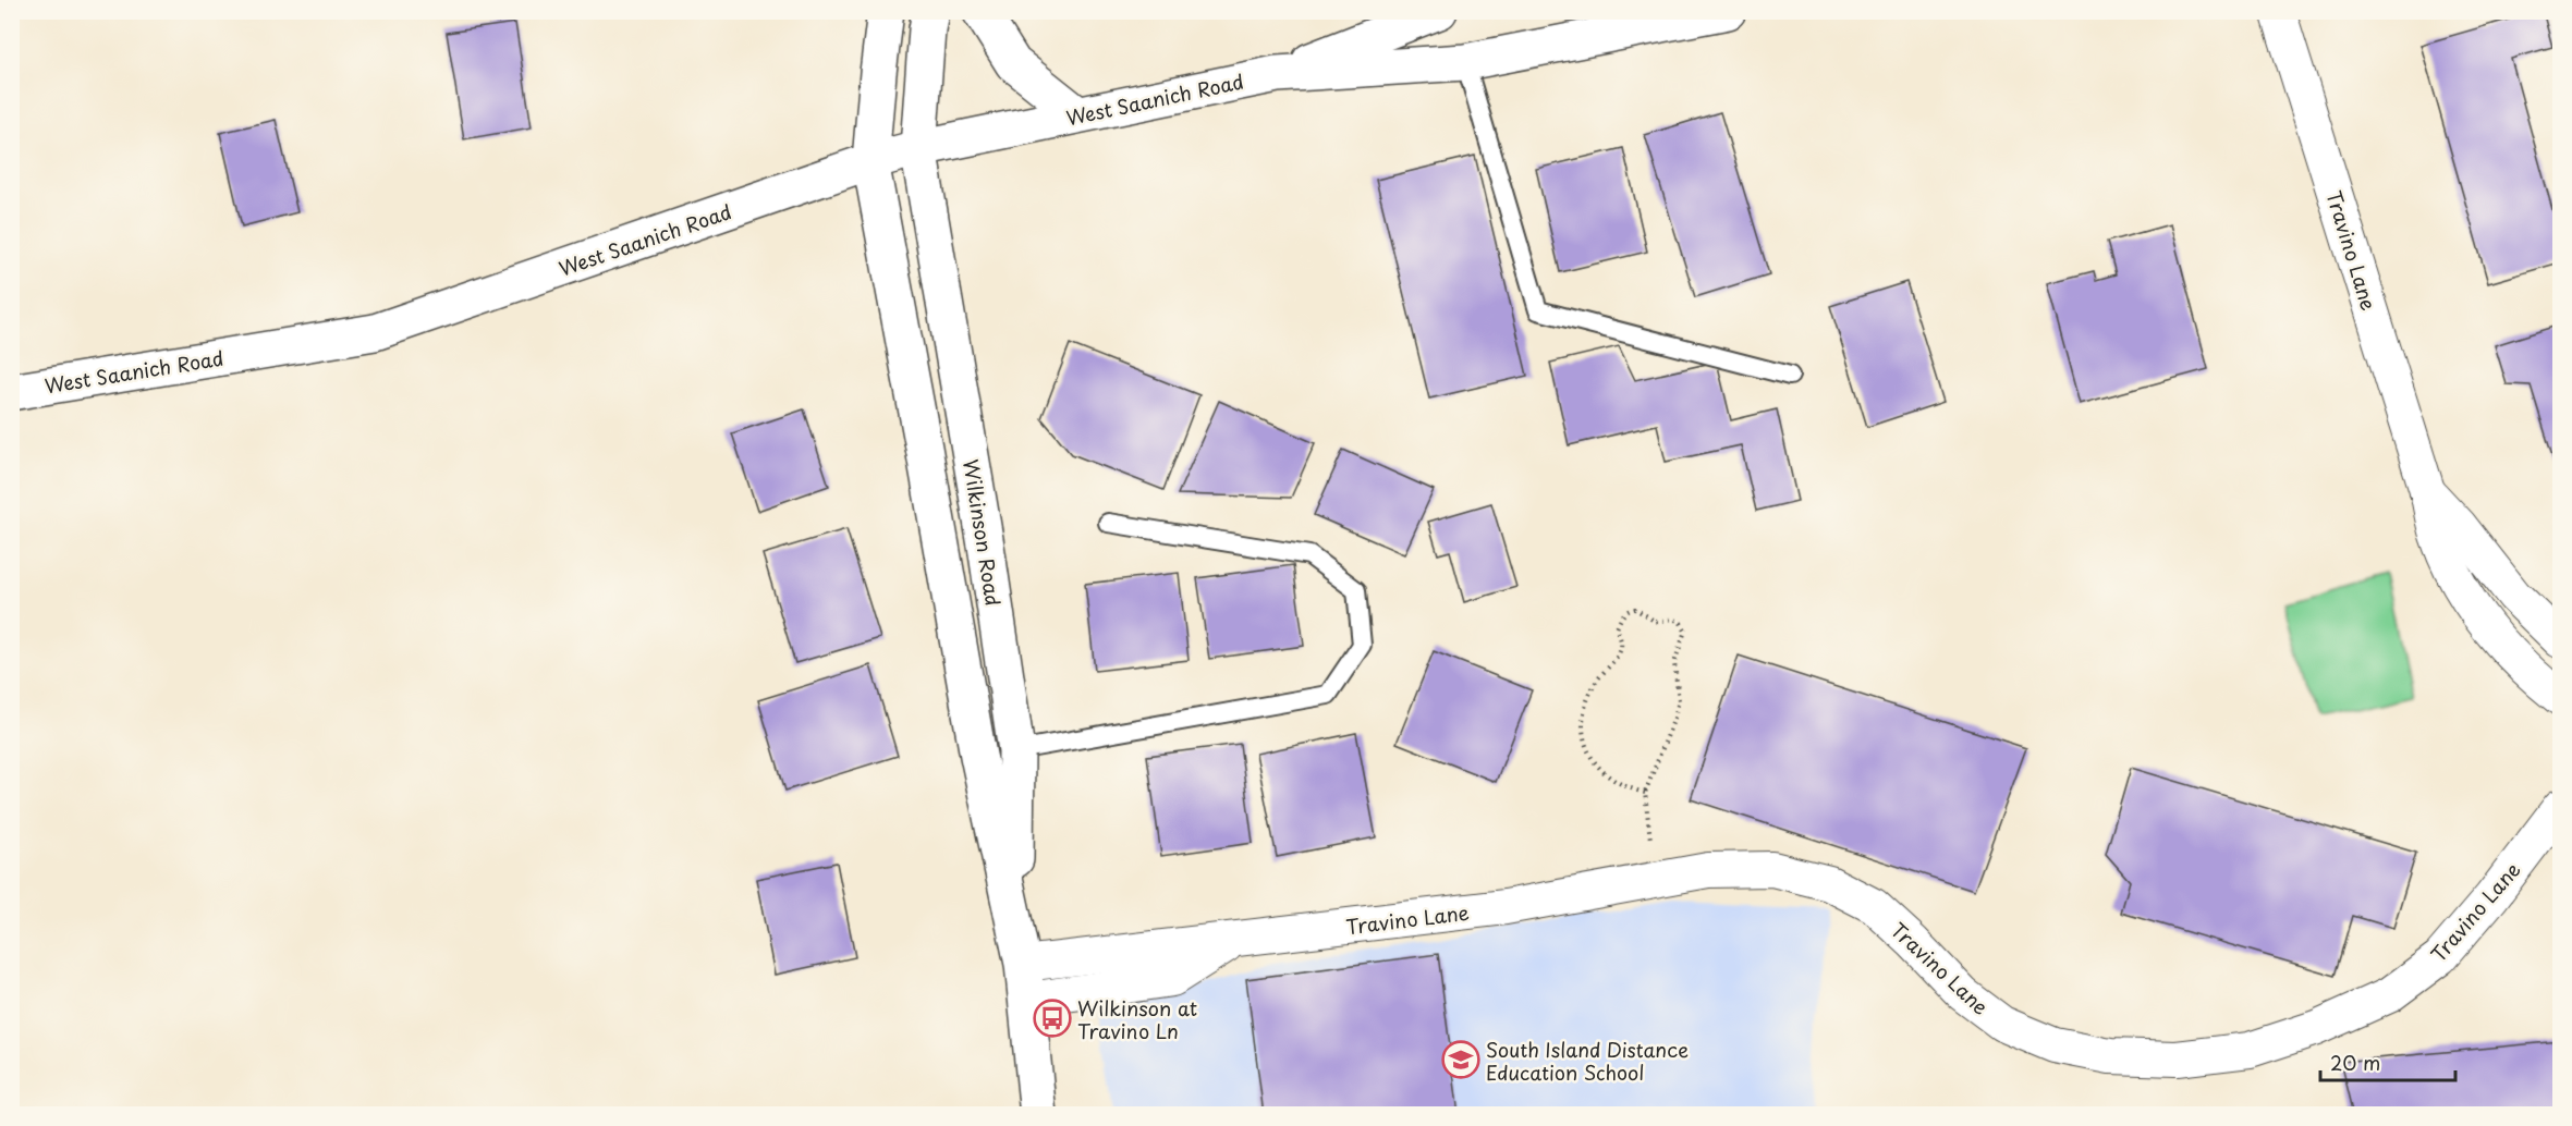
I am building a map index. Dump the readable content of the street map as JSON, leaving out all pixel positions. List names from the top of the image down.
{
  "streets": {
    "main road": ["West Saanich Road", "Wilkinson Road"],
    "street": ["Travino Lane"]
  },
  "crossings": [
    ["West Saanich Road", "Wilkinson Road"],
    ["Travino Lane", "Wilkinson Road"]
  ],
  "places": {
    "bus stop": ["Wilkinson at Travino Ln"],
    "school or university": ["South Island Distance Education School"]
  },
  "scale_bar": "20 m"
}
